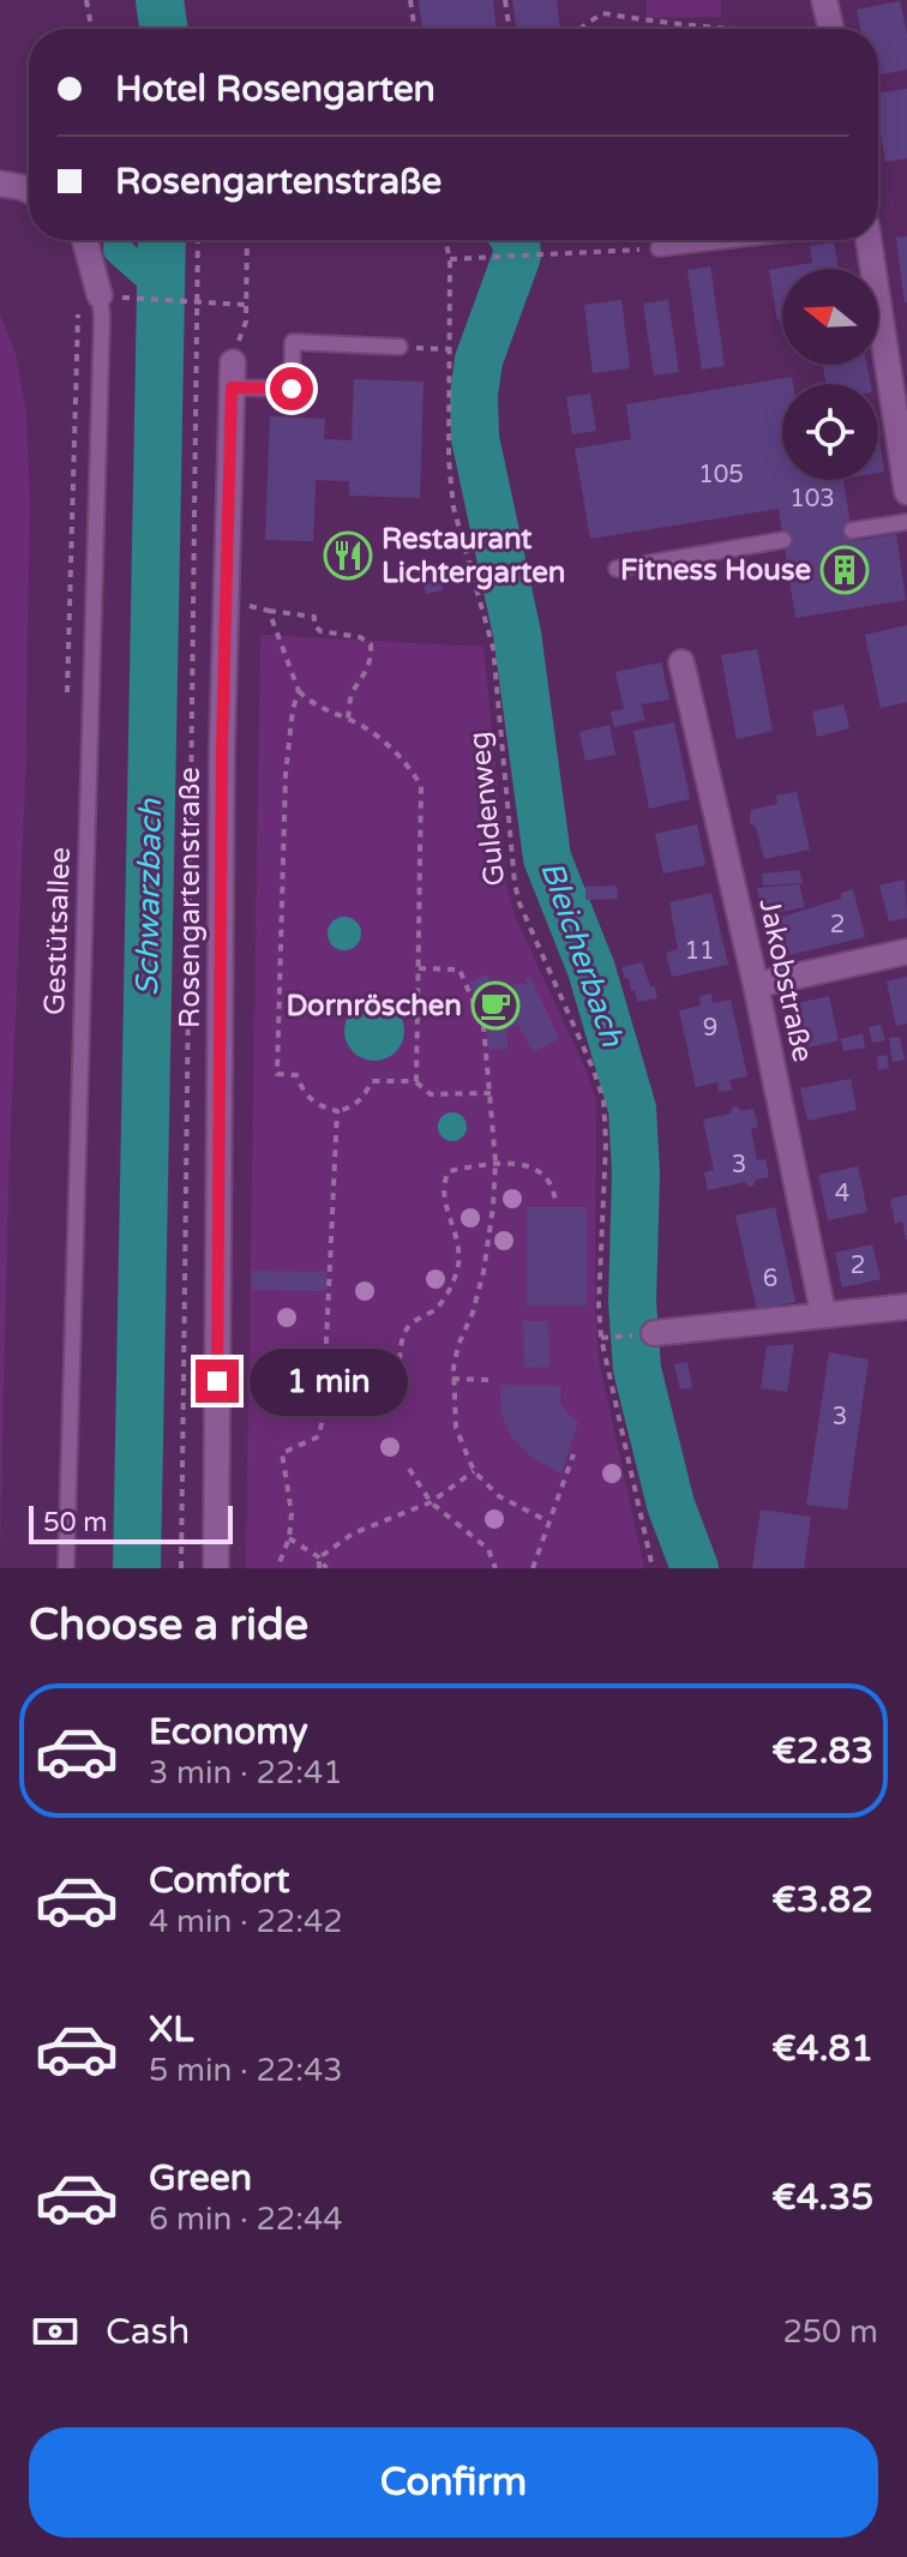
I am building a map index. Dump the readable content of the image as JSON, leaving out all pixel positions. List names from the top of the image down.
{
  "streets": {
    "street": ["Rosengartenstraße", "Jakobstraße"],
    "lane": ["Gestütsallee"],
    "path": ["Guldenweg"]
  },
  "water": ["Schwarzbach", "Bleicherbach"],
  "places": {
    "restaurant": ["Restaurant Lichtergarten"],
    "building": ["Fitness House"],
    "cafe": ["Dornröschen"]
  },
  "house_numbers": [
    "105",
    "103",
    "2",
    "11",
    "9",
    "3",
    "4",
    "2",
    "6",
    "3"
  ],
  "scale_bar": "50 m",
  "north": "left",
  "page": {
    "banner": ["Hotel Rosengarten", "Rosengartenstraße"],
    "bubble": "1 min",
    "scale": "50 m",
    "heading": "Choose a ride",
    "list": [
      {
        "name": "Economy",
        "note": "3 min · 22:41",
        "value": "€2.83"
      },
      {
        "name": "Comfort",
        "note": "4 min · 22:42",
        "value": "€3.82"
      },
      {
        "name": "XL",
        "note": "5 min · 22:43",
        "value": "€4.81"
      },
      {
        "name": "Green",
        "note": "6 min · 22:44",
        "value": "€4.35"
      }
    ],
    "pay": ["Cash", "250 m"],
    "buttons": "Confirm"
  }
}
